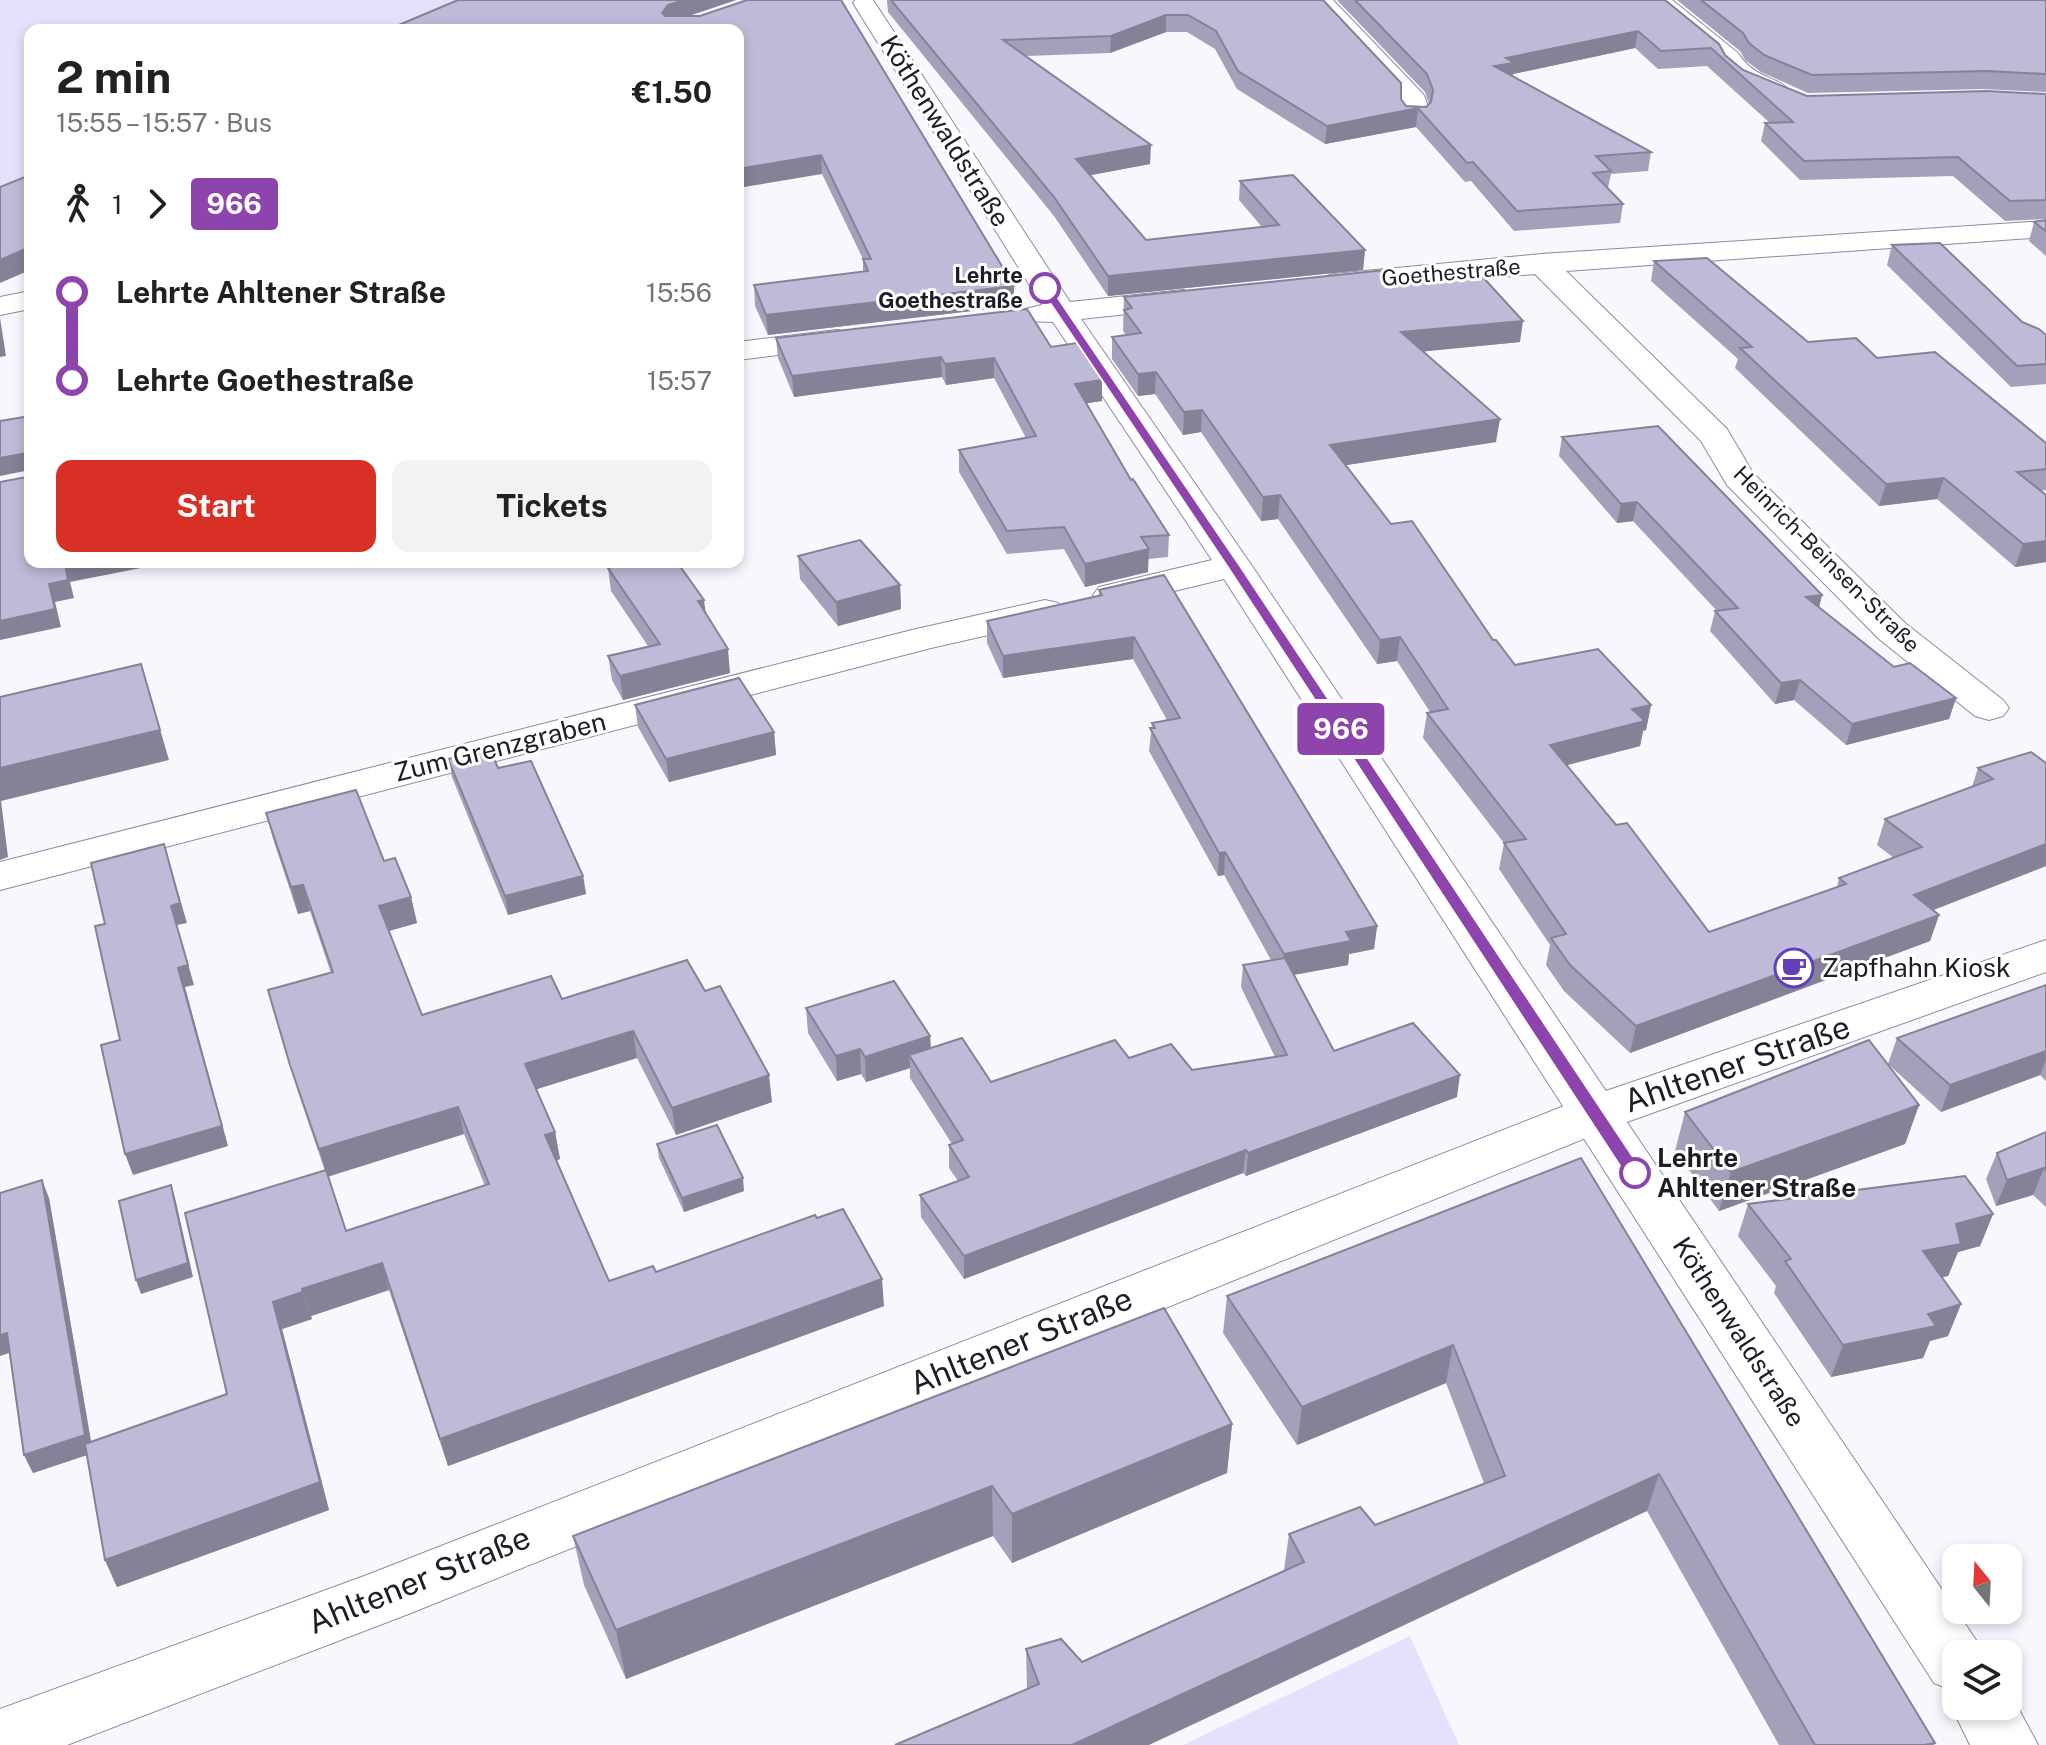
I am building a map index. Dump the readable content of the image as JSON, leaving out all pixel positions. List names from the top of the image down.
{
  "streets": {
    "street": [
      "Köthenwaldstraße",
      "Goethestraße",
      "Heinrich-Beinsen-Straße",
      "Zum Grenzgraben",
      "Ahltener Straße"
    ]
  },
  "crossings": [
    ["Köthenwaldstraße", "Zum Grenzgraben"],
    ["Köthenwaldstraße", "Ahltener Straße"],
    ["Goethestraße", "Heinrich-Beinsen-Straße"]
  ],
  "places": {
    "other": ["Lehrte Goethestraße", "Lehrte Ahltener Straße"],
    "cafe": ["Zapfhahn Kiosk"]
  },
  "lines": ["bus line 966"],
  "north": "top",
  "page": {
    "on_map": "966",
    "heading": ["2 min", "15:55 – 15:57 · Bus", "€1.50"],
    "legs": ["1", "966"],
    "list": [
      {
        "name": "Lehrte Ahltener Straße",
        "value": "15:56"
      },
      {
        "name": "Lehrte Goethestraße",
        "value": "15:57"
      }
    ],
    "buttons": ["Start", "Tickets"]
  }
}
